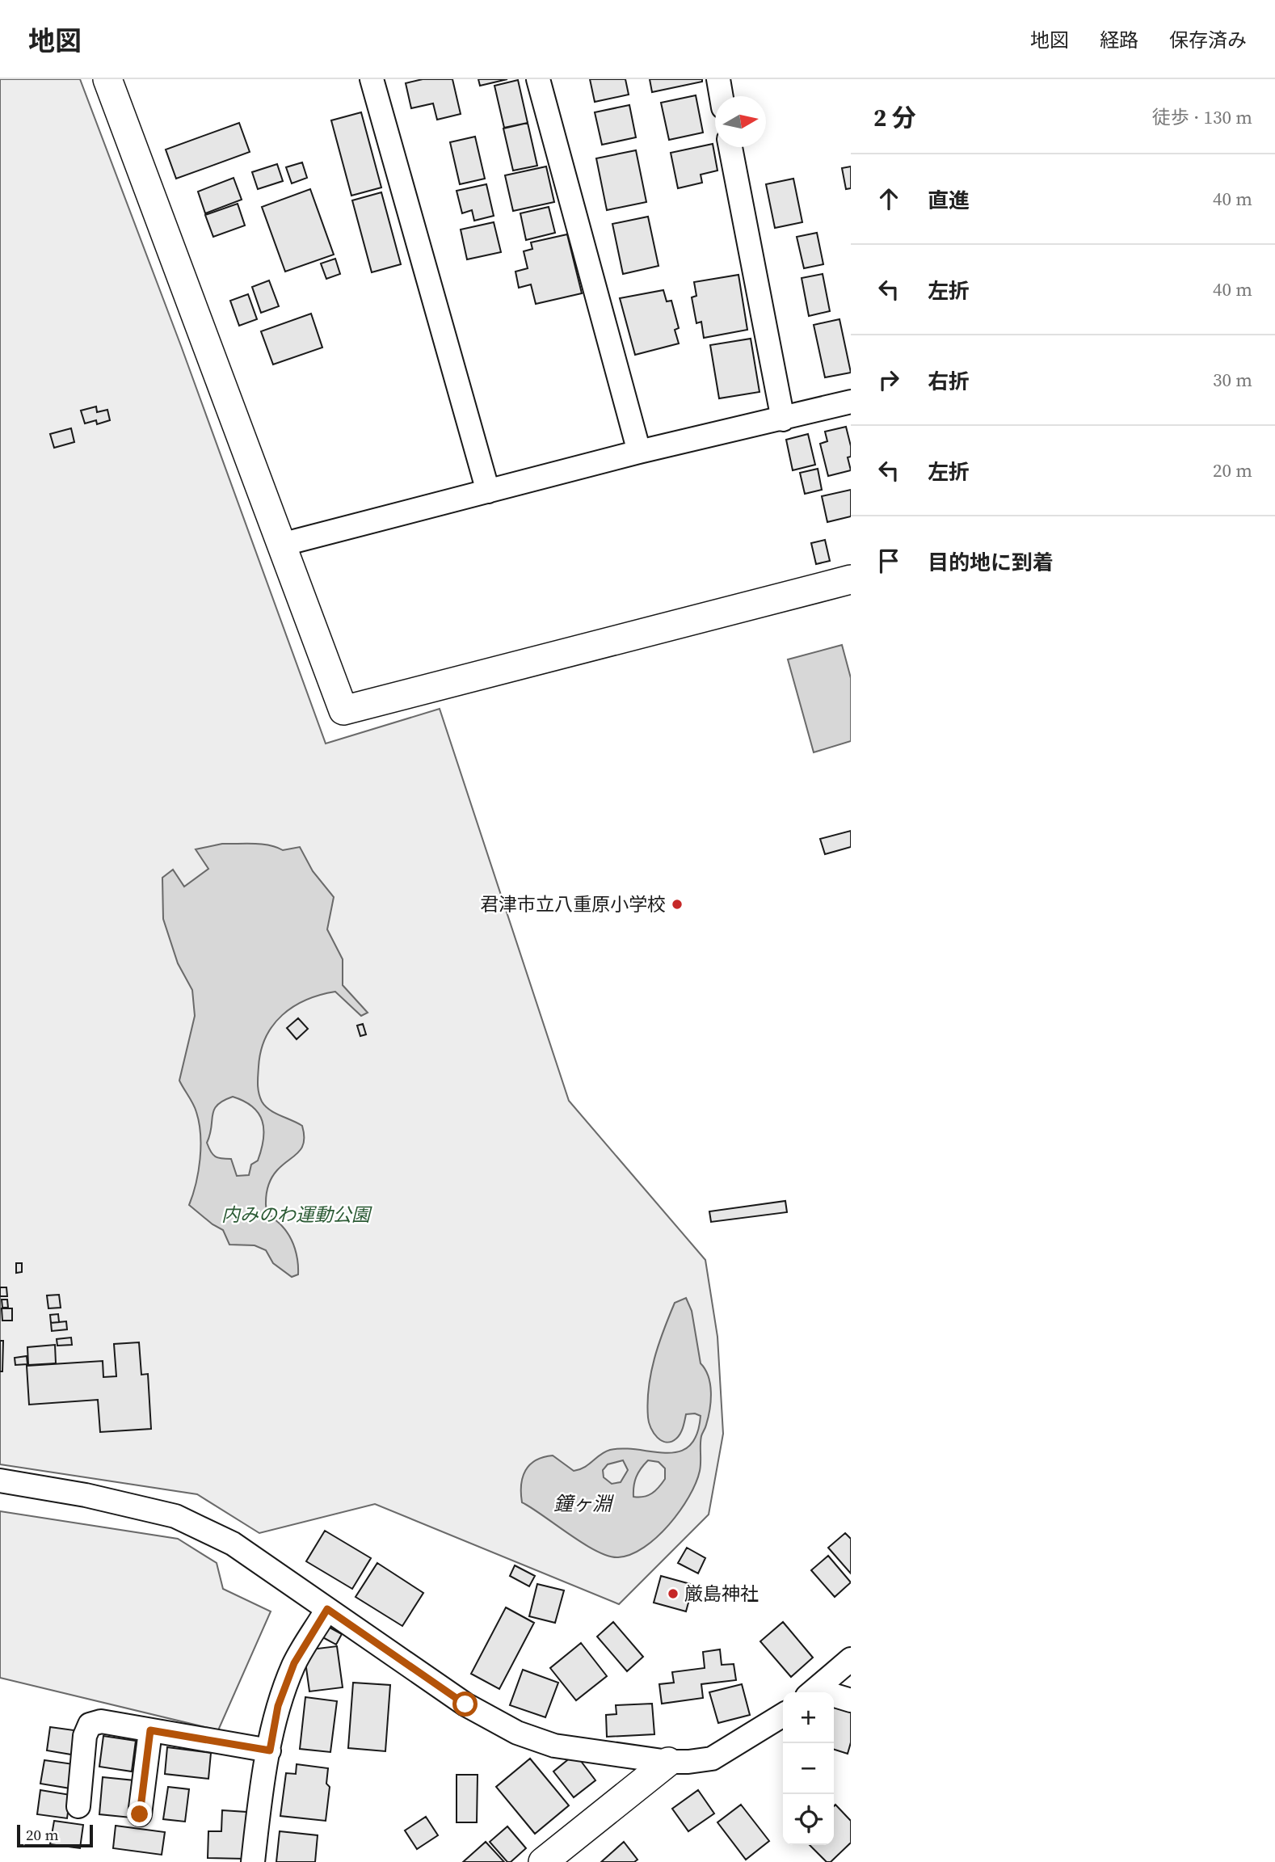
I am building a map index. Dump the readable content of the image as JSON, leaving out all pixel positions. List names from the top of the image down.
{
  "water": ["鐘ヶ淵"],
  "parks": ["内みのわ運動公園"],
  "places": ["君津市立八重原小学校", "厳島神社"],
  "scale_bar": "20 m",
  "north": "right",
  "page": {
    "header": "地図",
    "nav": ["地図", "経路", "保存済み"],
    "heading": ["2 分", "徒歩 · 130 m"],
    "list": [
      ["直進", "40 m"],
      ["左折", "40 m"],
      ["右折", "30 m"],
      ["左折", "20 m"],
      "目的地に到着"
    ],
    "map_buttons": ["+", "−"],
    "scale": "20 m"
  }
}
